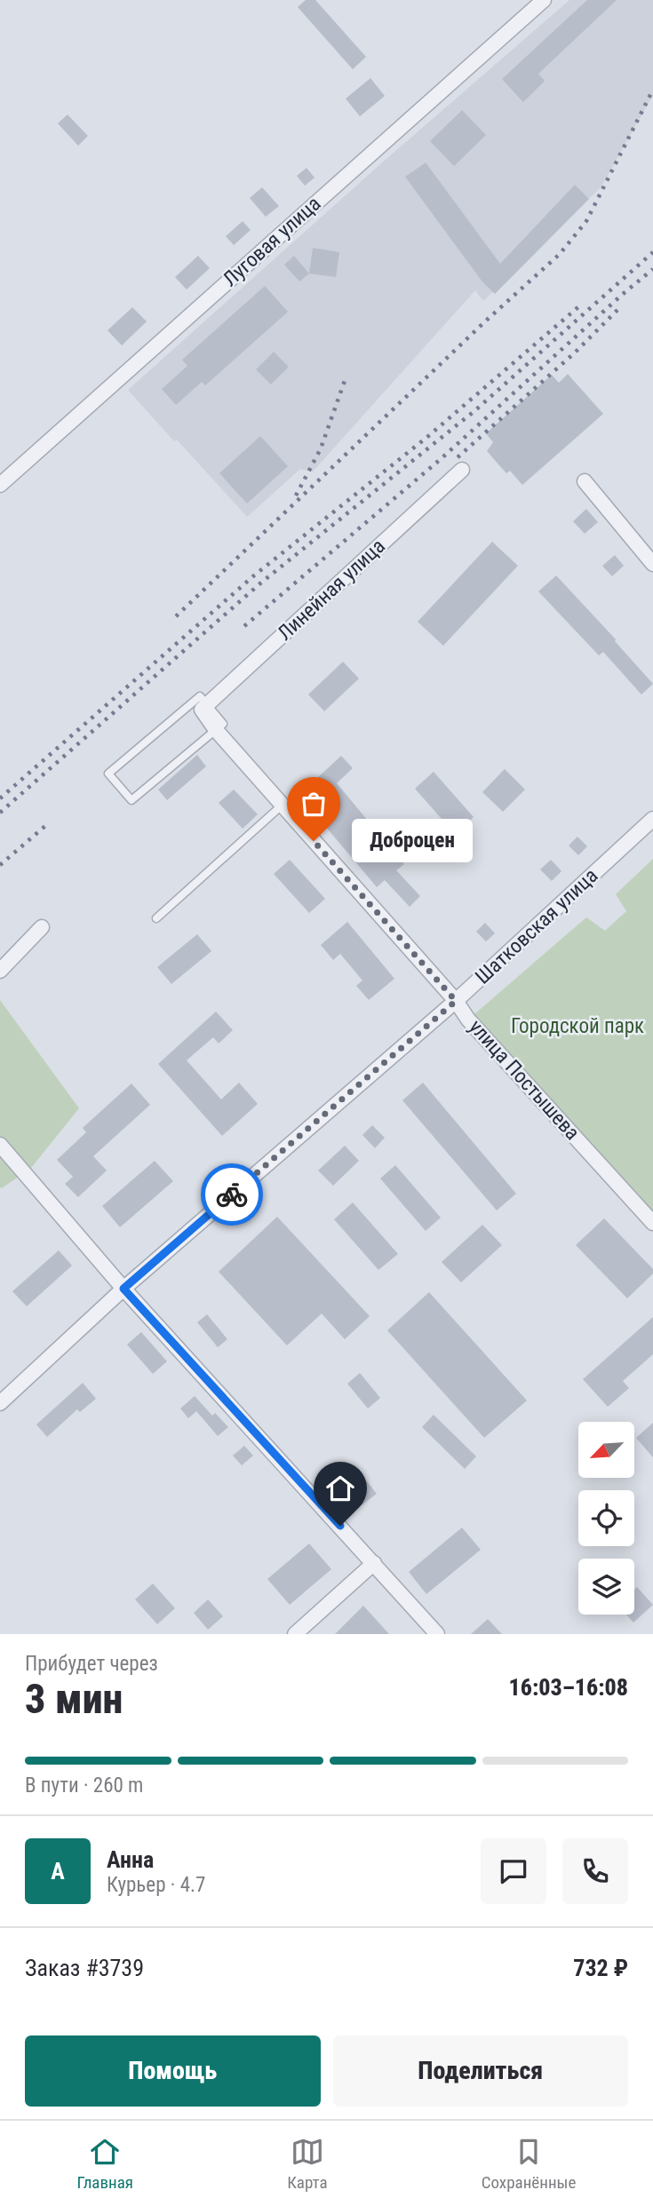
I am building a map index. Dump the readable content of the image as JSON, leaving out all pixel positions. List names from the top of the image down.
{
  "streets": {
    "street": [
      "Луговая улица",
      "Линейная улица",
      "Шатковская улица",
      "улица Постышева"
    ]
  },
  "crossings": [
    ["Линейная улица", "улица Постышева"],
    ["Шатковская улица", "улица Постышева"]
  ],
  "parks": ["Городской парк"],
  "places": ["Доброцен"],
  "north": "bottom left",
  "page": {
    "bubble": "Доброцен",
    "heading": ["3 мин", "Прибудет через", "16:03–16:08"],
    "panel": [
      "Анна",
      "Курьер · 4.7",
      "Заказ #3739",
      "732 ₽"
    ],
    "bar": "В пути · 260 m",
    "round": "А",
    "buttons": ["Помощь", "Поделиться"],
    "tabs": ["Главная", "Карта", "Сохранённые"]
  }
}
